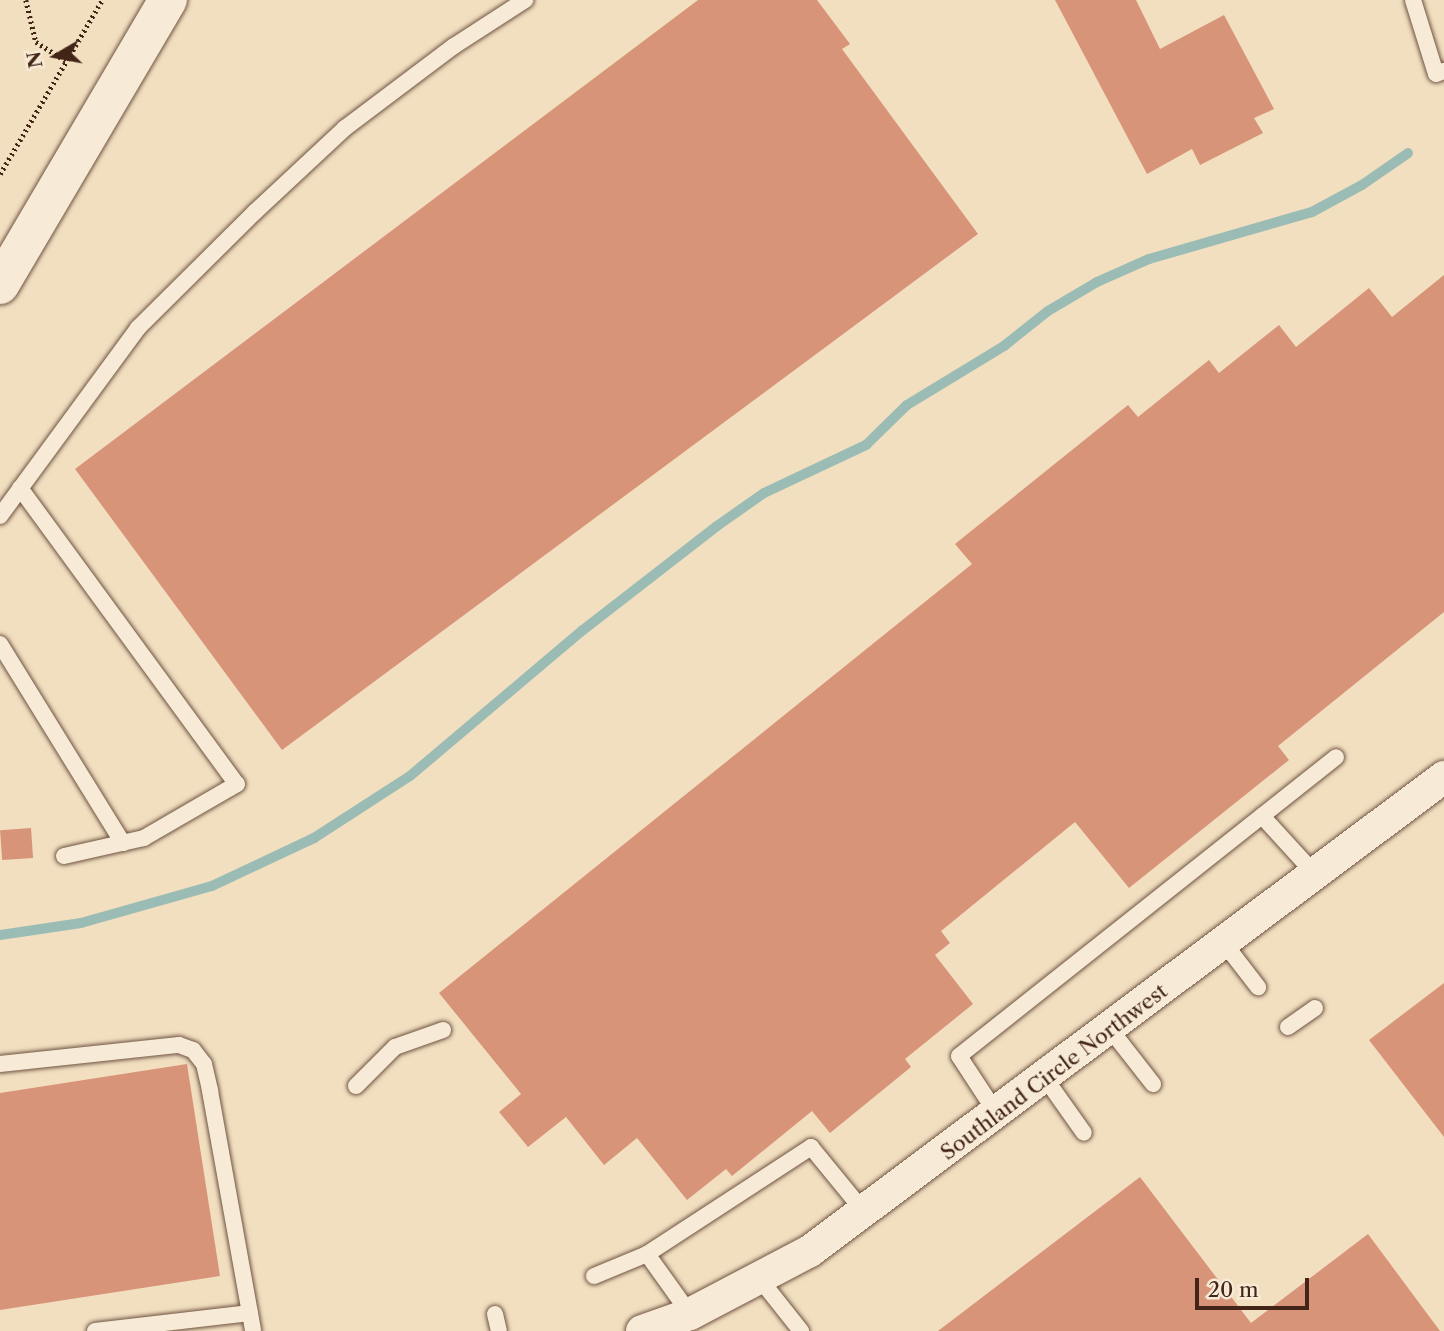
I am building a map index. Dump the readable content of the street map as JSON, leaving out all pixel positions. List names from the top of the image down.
{
  "streets": {
    "street": ["Southland Circle Northwest"]
  },
  "scale_bar": "20 m",
  "north": "left"
}
